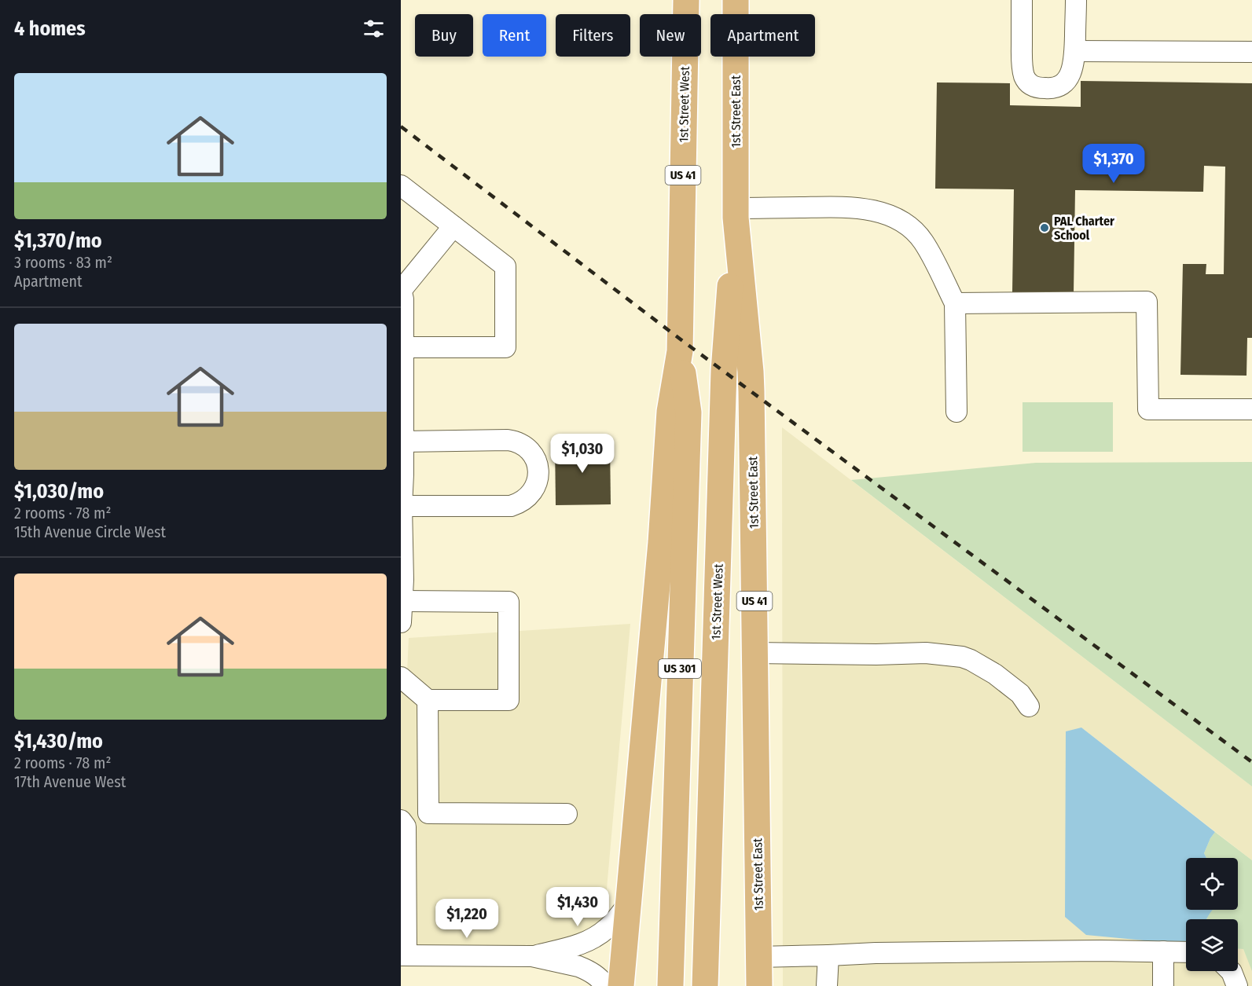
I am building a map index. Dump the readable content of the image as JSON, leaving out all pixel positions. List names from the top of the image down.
{
  "streets": {
    "main road": [
      "1st Street West",
      "1st Street East",
      "US 41",
      "US 301"
    ]
  },
  "crossings": [
    ["1st Street West", "1st Street East"]
  ],
  "places": ["PAL Charter School"],
  "page": {
    "heading": "4 homes",
    "chip": [
      "Buy",
      "Rent",
      "Filters",
      "New",
      "Apartment"
    ],
    "list": [
      {
        "name": "$1,370/mo",
        "note": "3 rooms · 83 m² · Apartment"
      },
      {
        "name": "$1,030/mo",
        "note": "2 rooms · 78 m² · 15th Avenue Circle West"
      },
      {
        "name": "$1,430/mo",
        "note": "2 rooms · 78 m² · 17th Avenue West"
      }
    ],
    "price": [
      "$1,370",
      "$1,030",
      "$1,430",
      "$1,220"
    ]
  }
}
